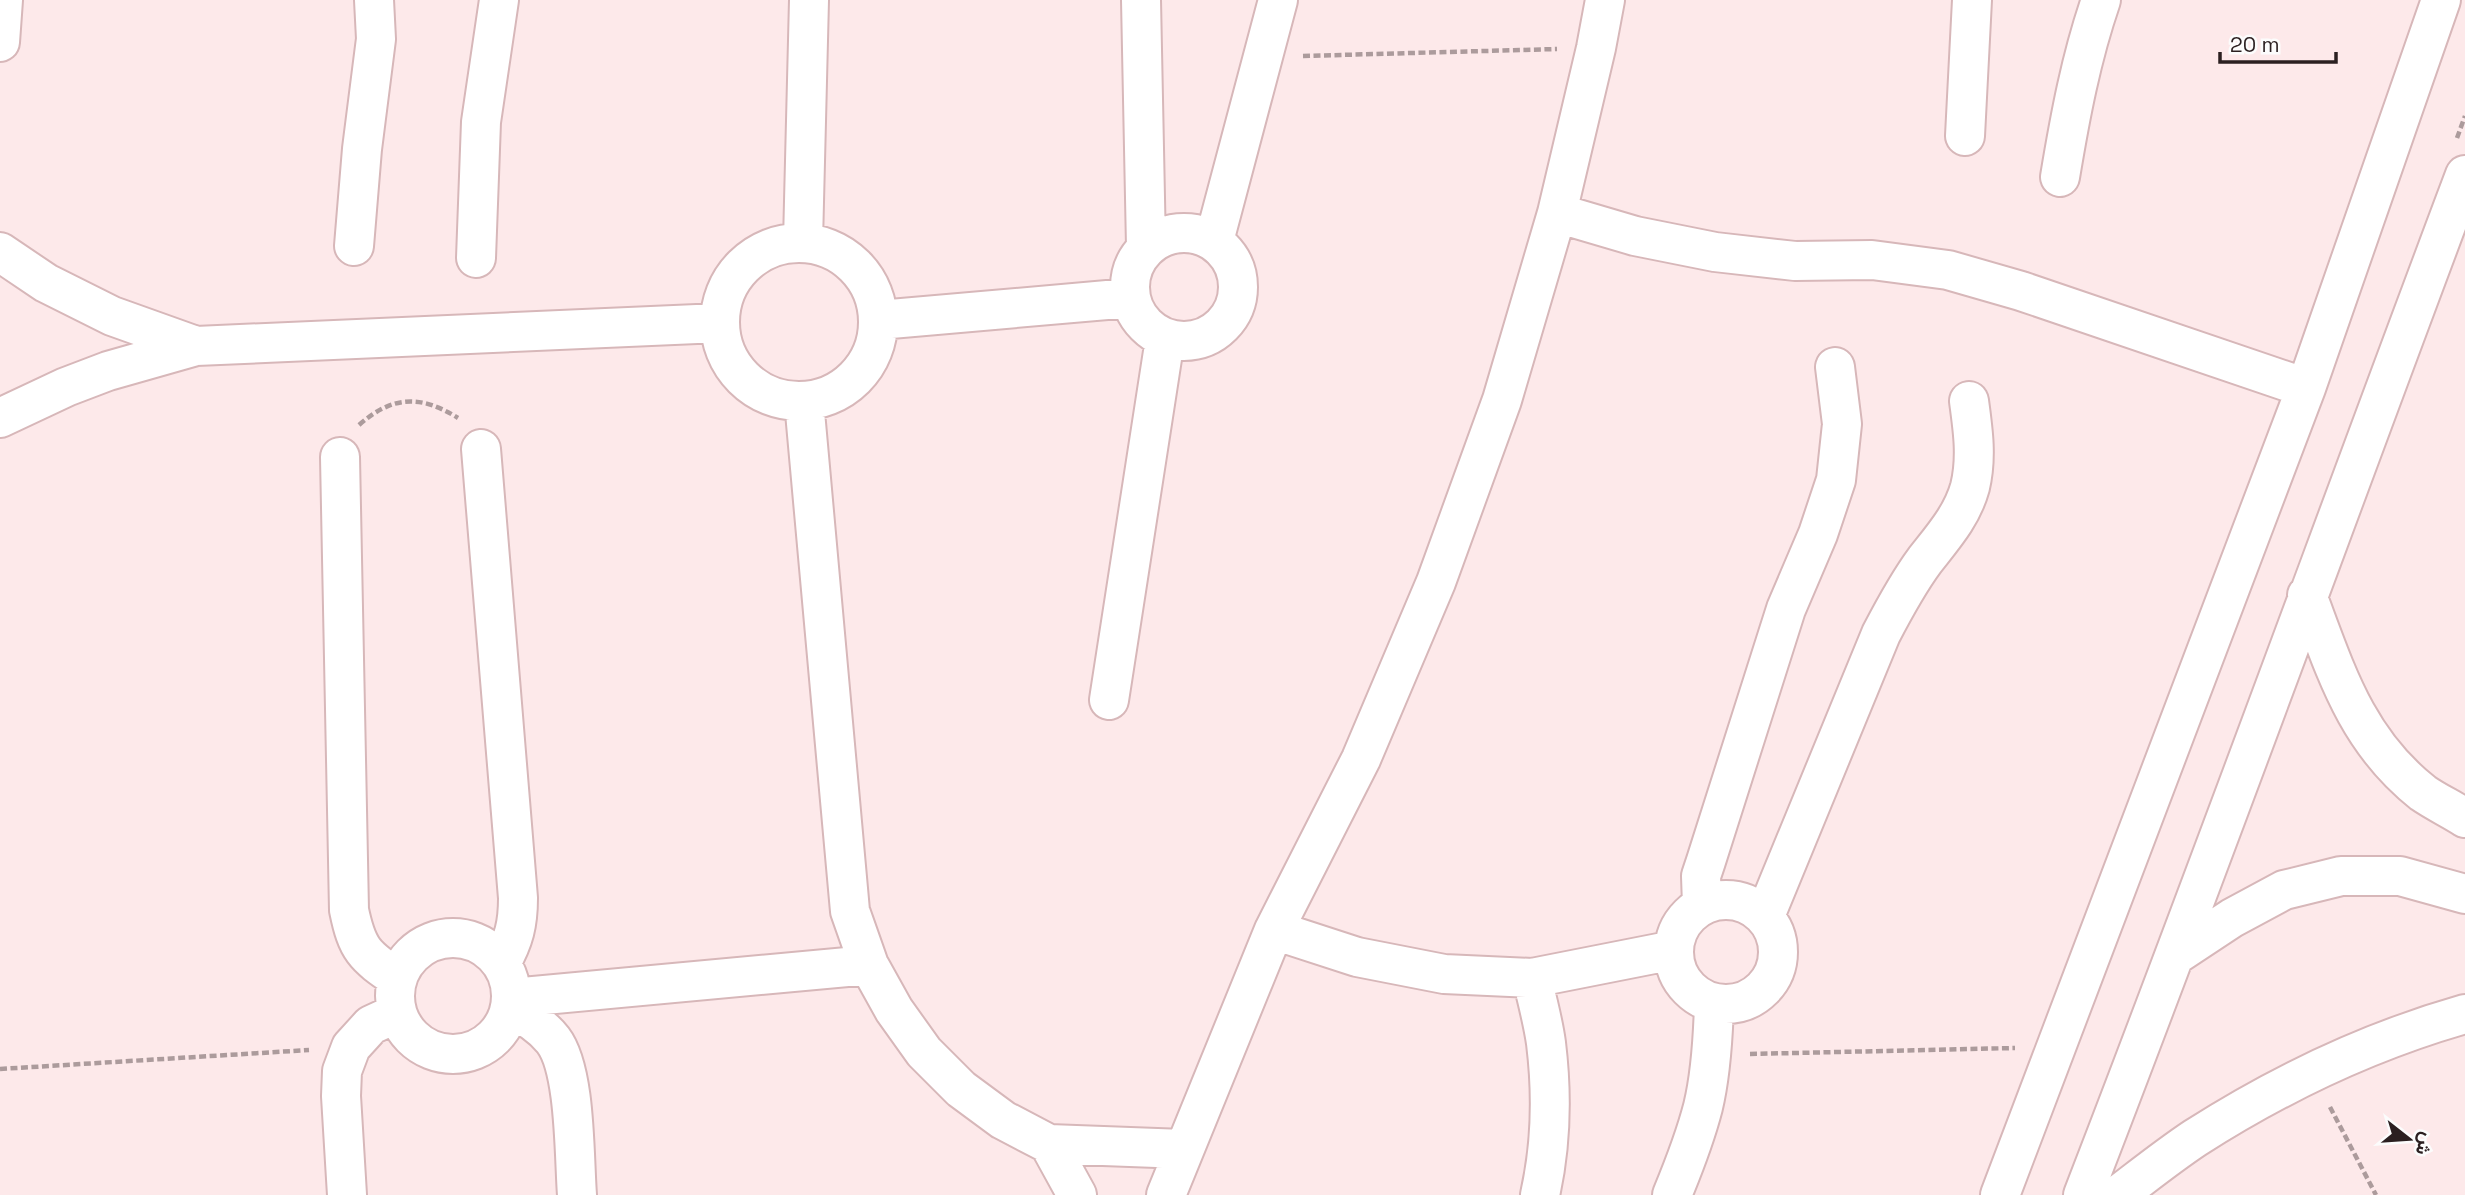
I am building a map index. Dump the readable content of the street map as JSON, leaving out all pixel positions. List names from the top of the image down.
{
  "scale_bar": "20 m",
  "north": "right"
}
